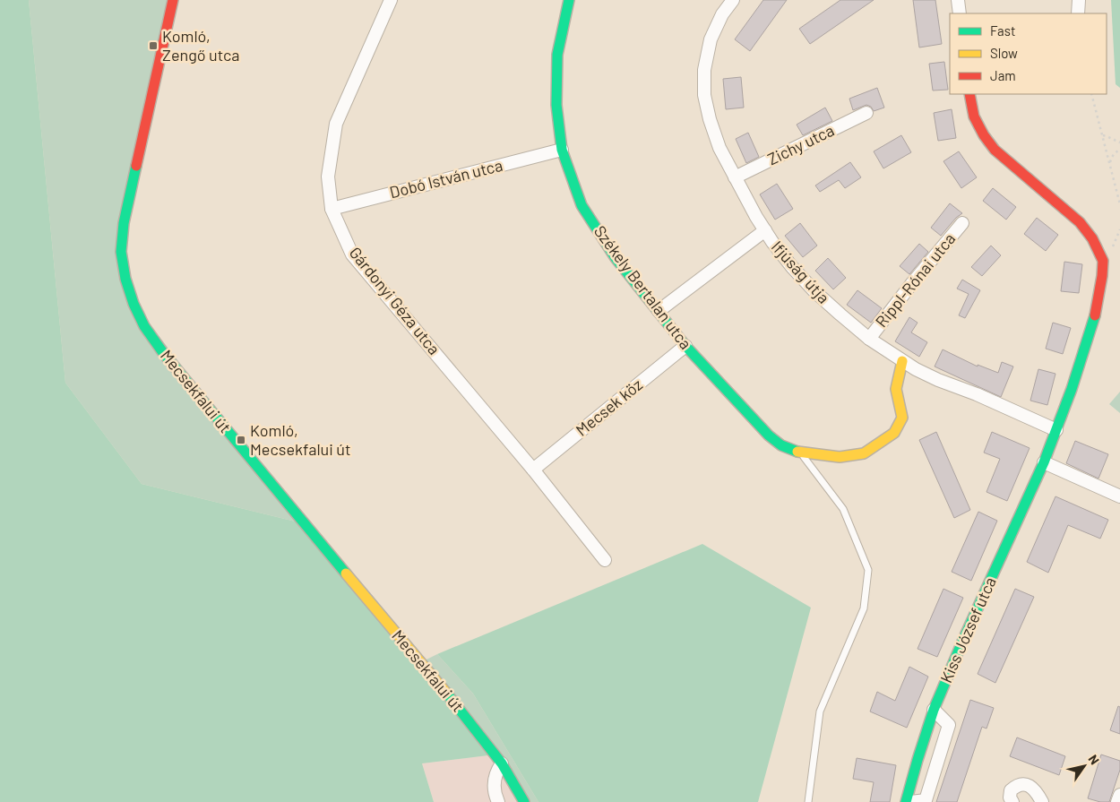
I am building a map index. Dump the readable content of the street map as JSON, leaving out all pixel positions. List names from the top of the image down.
{
  "streets": {
    "street": [
      "Zichy utca",
      "Dobó István utca",
      "Ifjúság útja",
      "Rippl-Rónai utca",
      "Székely Bertalan utca",
      "Gárdonyi Géza utca",
      "Mecsekfalui út",
      "Mecsek köz",
      "Kiss József utca"
    ]
  },
  "crossings": [
    ["Zichy utca", "Ifjúság útja"],
    ["Dobó István utca", "Székely Bertalan utca"],
    ["Dobó István utca", "Gárdonyi Géza utca"],
    ["Ifjúság útja", "Rippl-Rónai utca"],
    ["Ifjúság útja", "Székely Bertalan utca"],
    ["Ifjúság útja", "Kiss József utca"],
    ["Székely Bertalan utca", "Mecsek köz"],
    ["Gárdonyi Géza utca", "Mecsek köz"]
  ],
  "places": {
    "transit": ["Komló, Zengő utca", "Komló, Mecsekfalui út"]
  },
  "legend": ["Fast", "Slow", "Jam"],
  "north": "top right"
}
